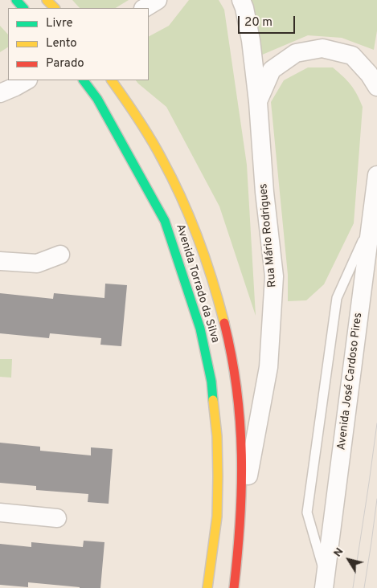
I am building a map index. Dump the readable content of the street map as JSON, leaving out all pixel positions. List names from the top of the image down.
{
  "streets": {
    "main road": ["Avenida Torrado da Silva"],
    "street": ["Rua Mário Rodrigues", "Avenida José Cardoso Pires"]
  },
  "crossings": [
    ["Rua Mário Rodrigues", "Avenida Torrado da Silva"]
  ],
  "legend": ["Livre", "Lento", "Parado"],
  "scale_bar": "20 m",
  "north": "top left"
}
